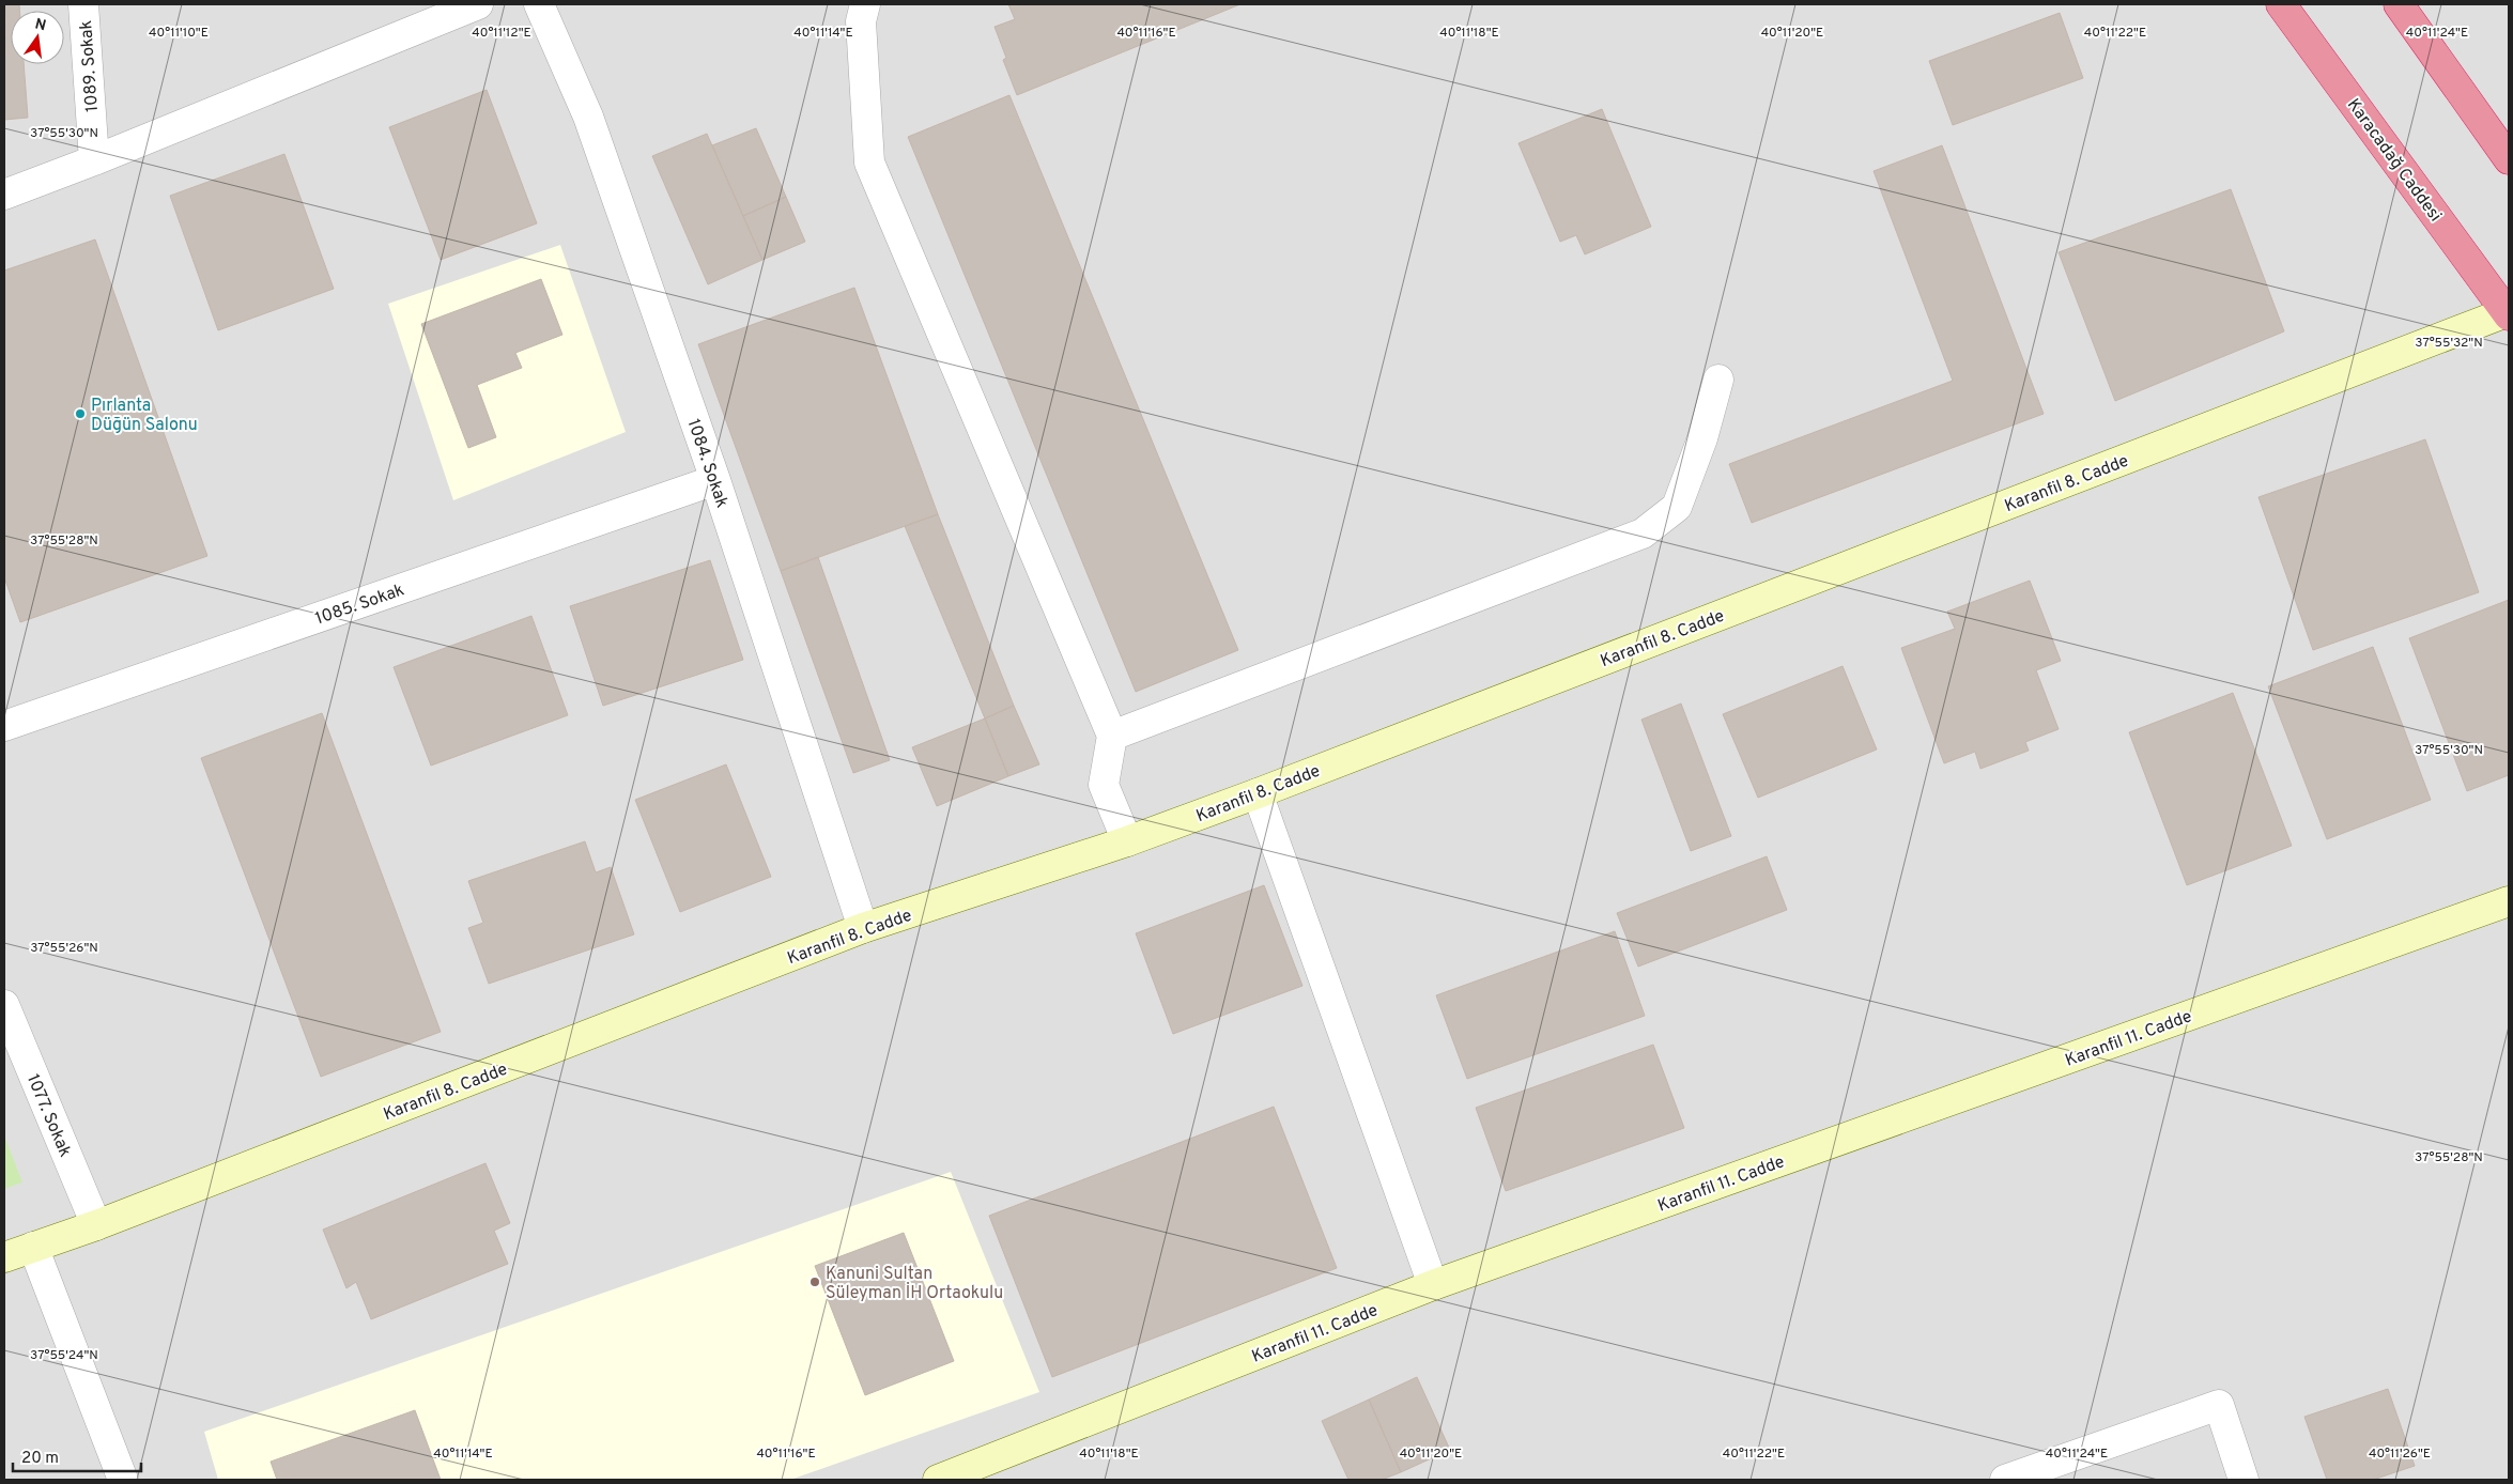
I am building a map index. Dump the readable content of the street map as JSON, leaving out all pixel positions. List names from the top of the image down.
{
  "streets": {
    "highway": ["Karacadağ Caddesi"],
    "street": [
      "1089. Sokak",
      "1084. Sokak",
      "Karanfil 8. Cadde",
      "1085. Sokak",
      "Karanfil 11. Cadde",
      "1077. Sokak"
    ]
  },
  "crossings": [
    ["Karacadağ Caddesi", "Karanfil 8. Cadde"],
    ["1084. Sokak", "Karanfil 8. Cadde"],
    ["1084. Sokak", "1085. Sokak"],
    ["Karanfil 8. Cadde", "1077. Sokak"]
  ],
  "places": ["Pırlanta Düğün Salonu", "Kanuni Sultan Süleyman İH Ortaokulu"],
  "scale_bar": "20 m",
  "north": "top",
  "coordinates": [
    "40°11'10\"E",
    "40°11'12\"E",
    "40°11'14\"E",
    "40°11'16\"E",
    "40°11'18\"E",
    "40°11'20\"E",
    "40°11'22\"E",
    "40°11'24\"E",
    "37°55'30\"N",
    "37°55'32\"N",
    "37°55'28\"N",
    "37°55'26\"N",
    "37°55'24\"N",
    "40°11'26\"E"
  ]
}
